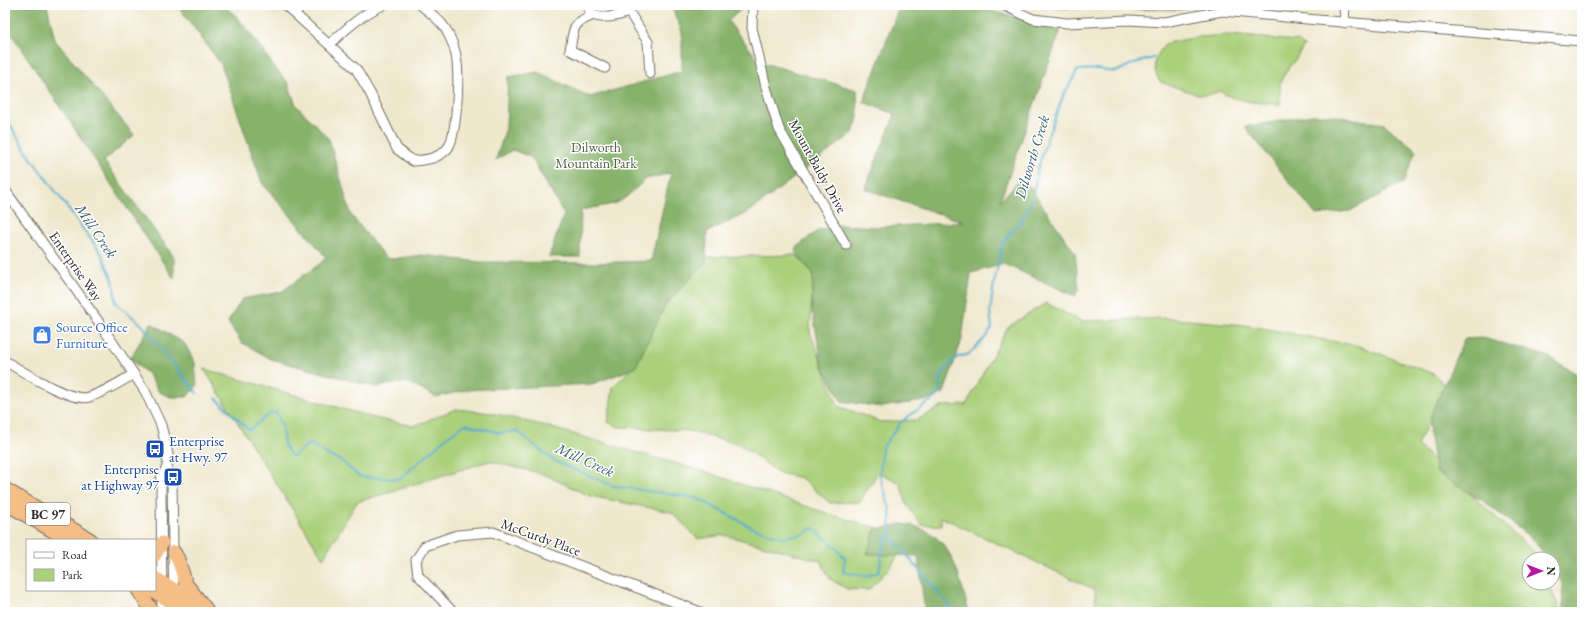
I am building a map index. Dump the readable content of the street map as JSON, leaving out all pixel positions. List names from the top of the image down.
{
  "streets": {
    "highway": ["BC 97"],
    "street": ["Mount Baldy Drive", "Enterprise Way", "McCurdy Place"]
  },
  "water": ["Dilworth Creek", "Mill Creek"],
  "parks": ["Dilworth Mountain Park"],
  "places": {
    "shop": ["Source Office Furniture"],
    "bus stop": ["Enterprise at Hwy. 97", "Enterprise at Highway 97"]
  },
  "legend": ["Road", "Park"],
  "north": "right"
}
